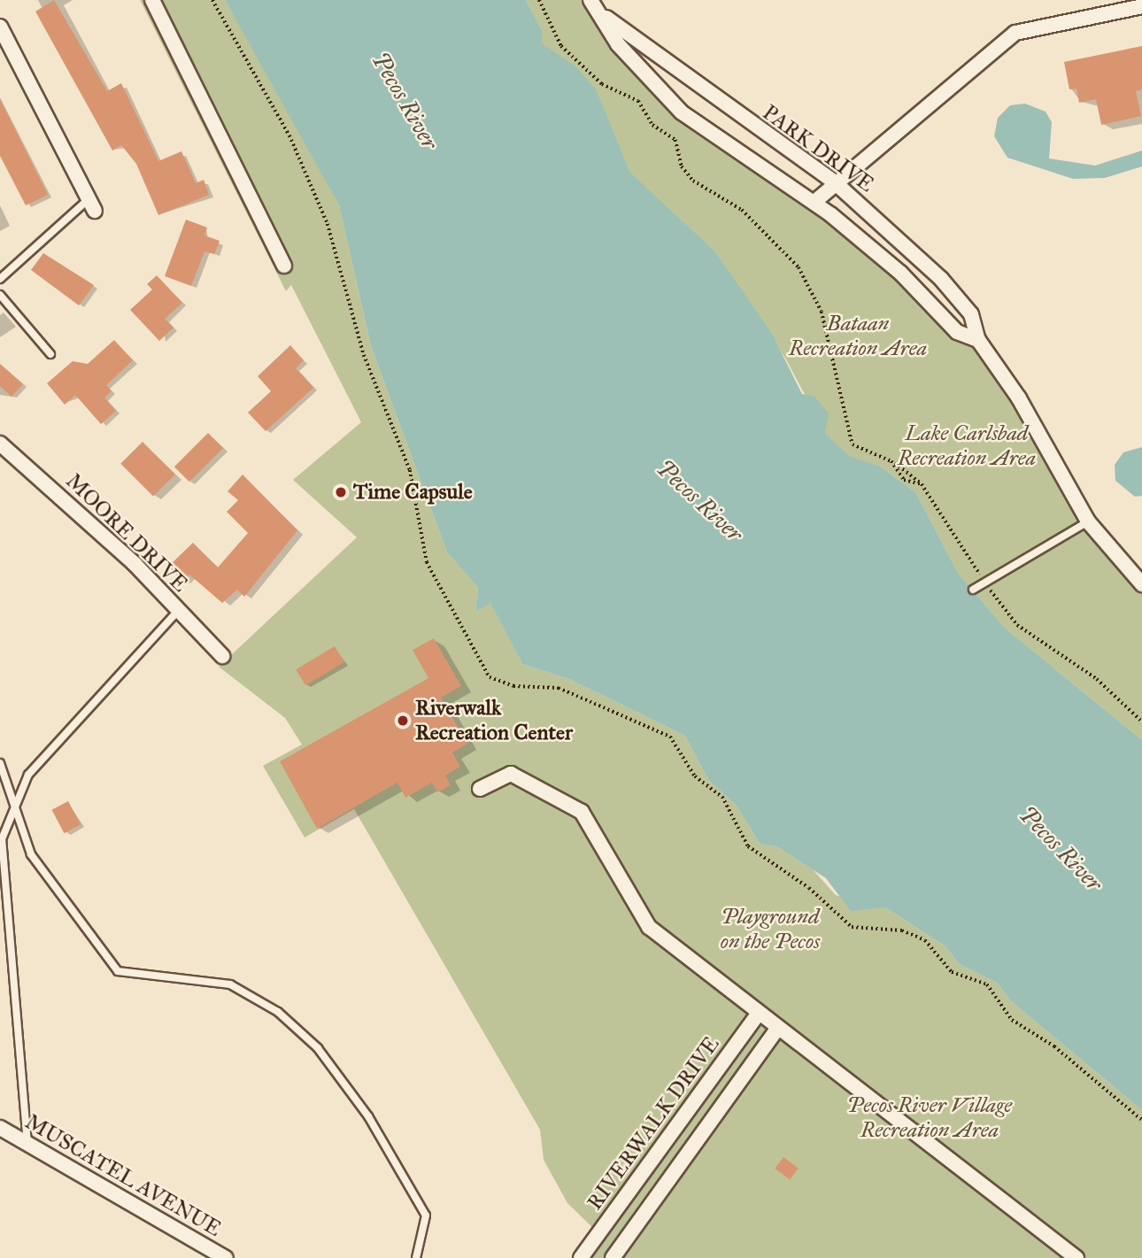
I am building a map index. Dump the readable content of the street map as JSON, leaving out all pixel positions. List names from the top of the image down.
{
  "streets": {
    "street": [
      "PARK DRIVE",
      "MOORE DRIVE",
      "RIVERWALK DRIVE",
      "MUSCATEL AVENUE"
    ]
  },
  "water": ["Pecos River"],
  "parks": [
    "Bataan Recreation Area",
    "Lake Carlsbad Recreation Area",
    "Playground on the Pecos",
    "Pecos River Village Recreation Area"
  ],
  "places": ["Time Capsule", "Riverwalk Recreation Center"]
}
